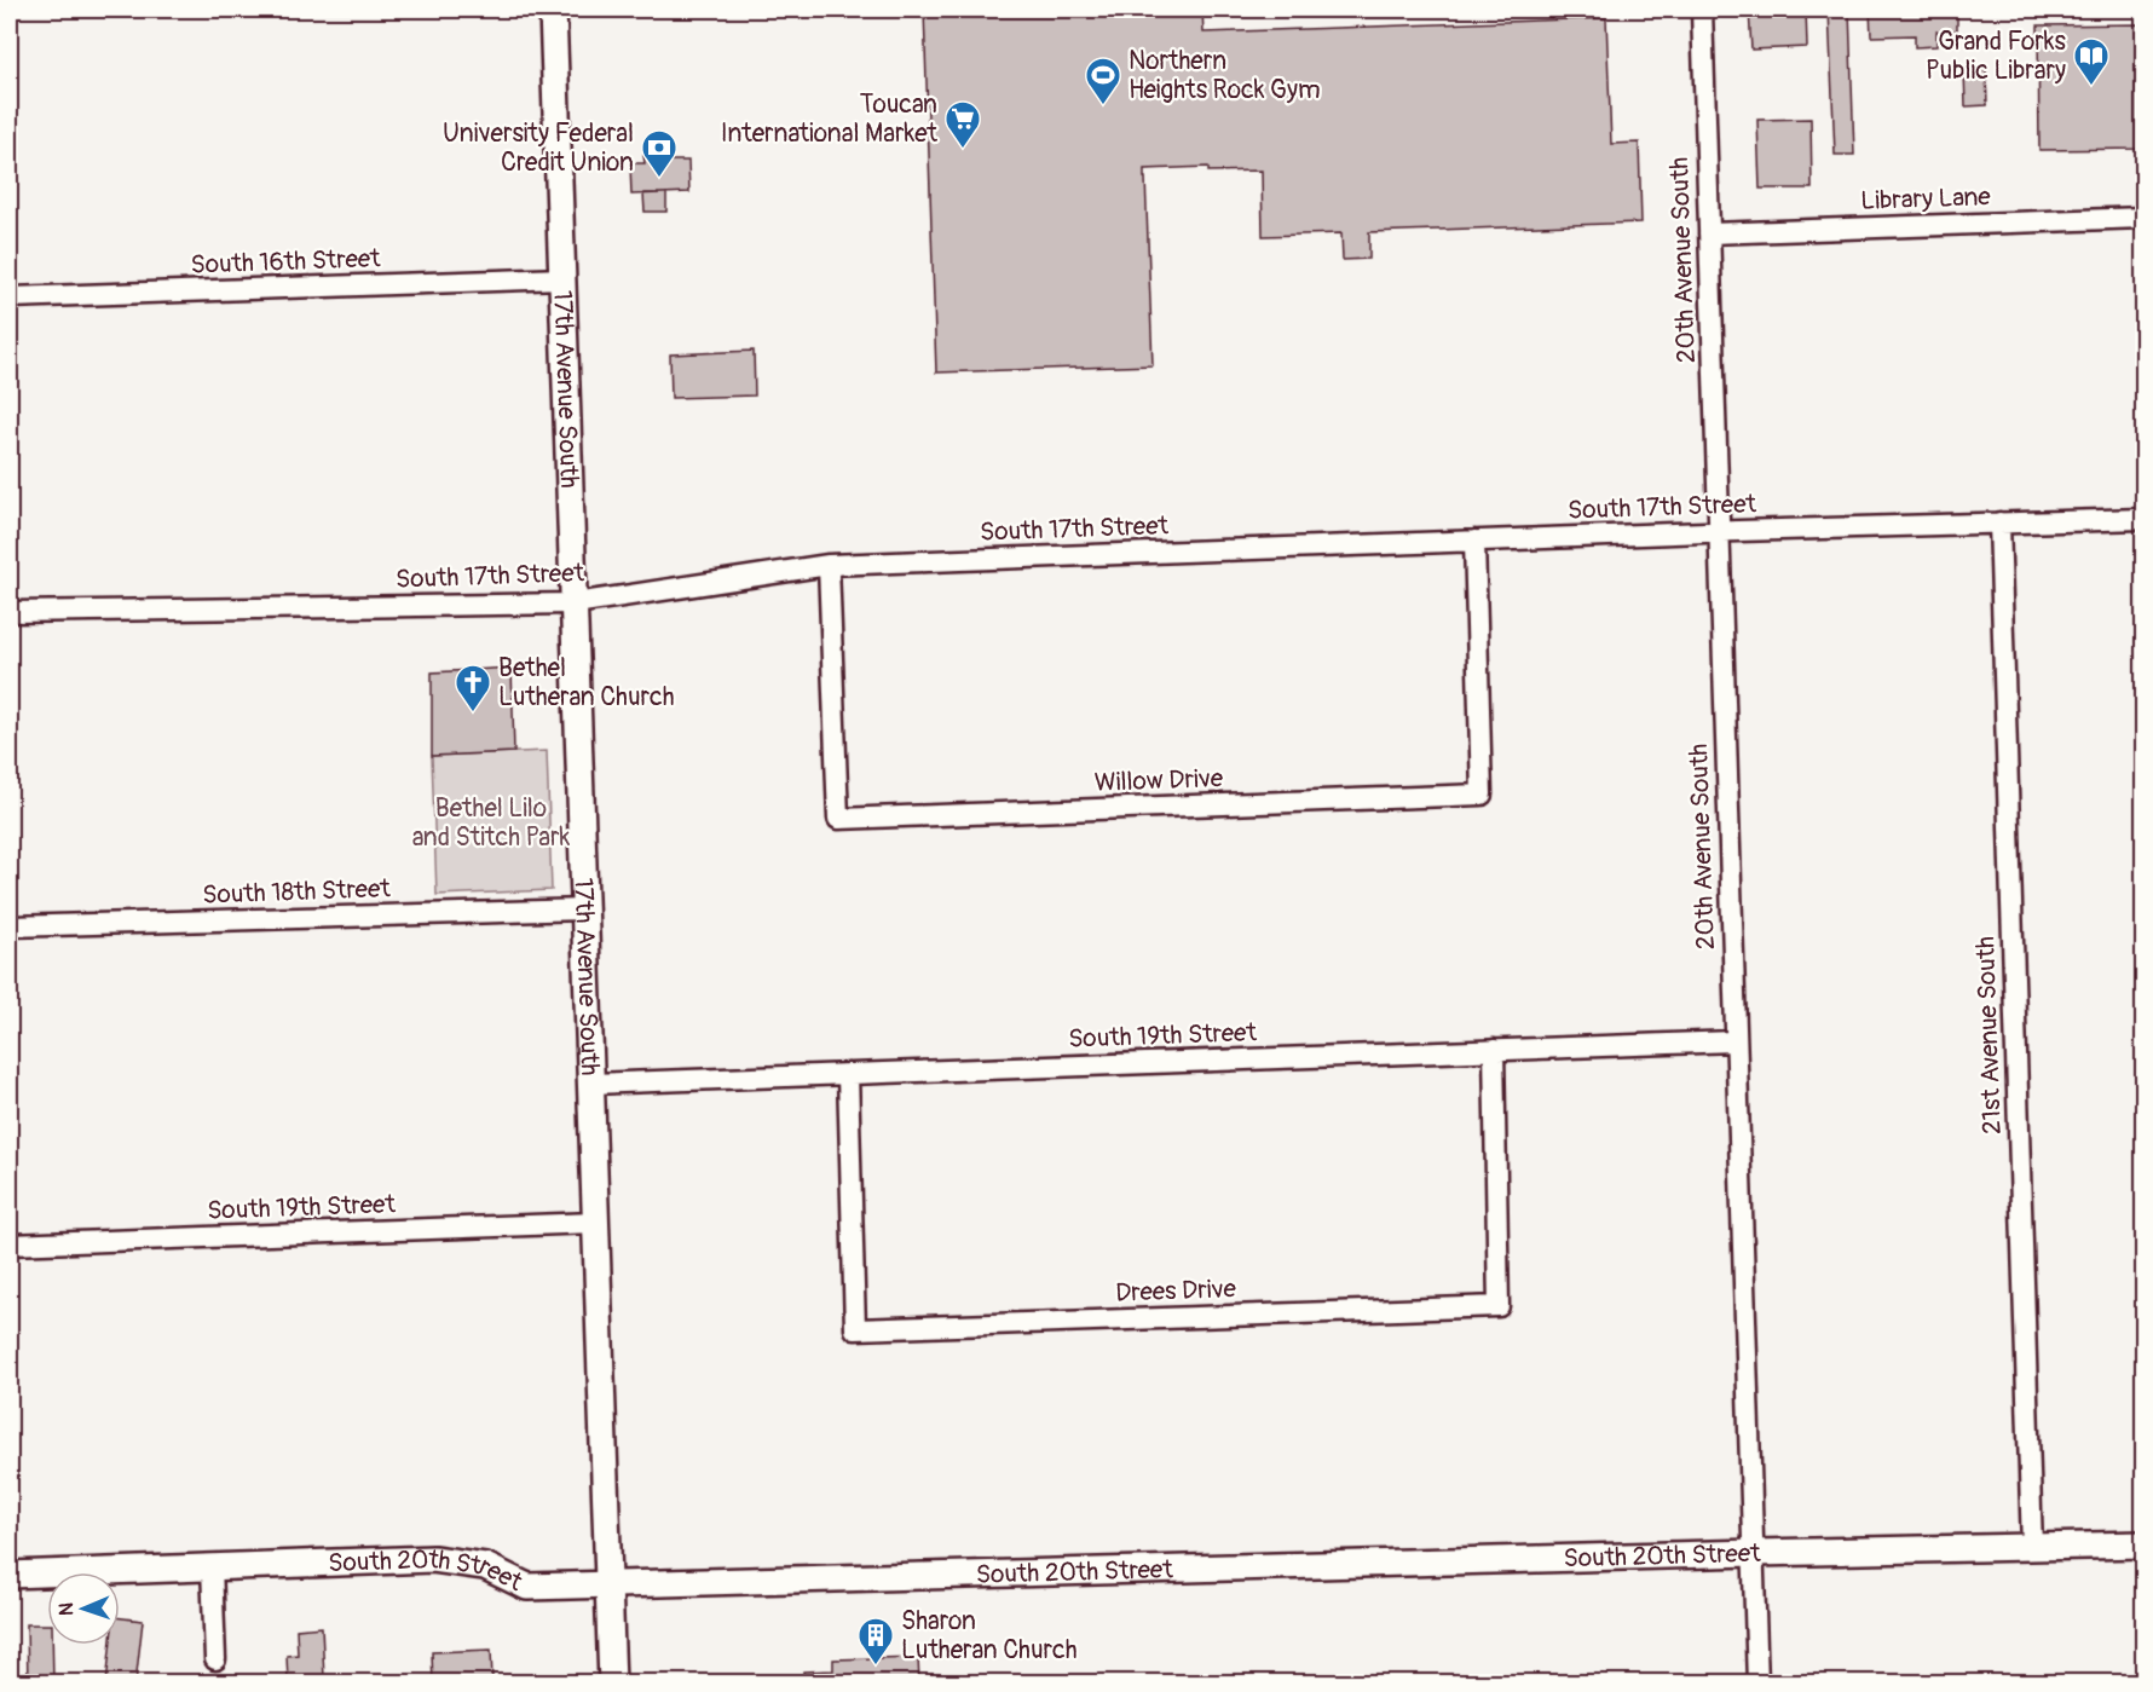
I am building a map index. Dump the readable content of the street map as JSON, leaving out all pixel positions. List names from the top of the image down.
{
  "streets": {
    "street": [
      "Library Lane",
      "20th Avenue South",
      "South 16th Street",
      "17th Avenue South",
      "South 17th Street",
      "Willow Drive",
      "South 18th Street",
      "South 19th Street",
      "21st Avenue South",
      "Drees Drive",
      "South 20th Street"
    ]
  },
  "crossings": [
    ["Library Lane", "20th Avenue South"],
    ["20th Avenue South", "South 17th Street"],
    ["20th Avenue South", "South 19th Street"],
    ["20th Avenue South", "South 20th Street"],
    ["South 16th Street", "17th Avenue South"],
    ["17th Avenue South", "South 17th Street"],
    ["17th Avenue South", "South 18th Street"],
    ["17th Avenue South", "South 19th Street"],
    ["17th Avenue South", "South 20th Street"],
    ["South 17th Street", "Willow Drive"],
    ["South 17th Street", "21st Avenue South"],
    ["South 19th Street", "Drees Drive"],
    ["21st Avenue South", "South 20th Street"]
  ],
  "parks": ["Bethel Lilo and Stitch Park"],
  "places": {
    "library": ["Grand Forks Public Library"],
    "sports": ["Northern Heights Rock Gym"],
    "supermarket": ["Toucan International Market"],
    "bank": ["University Federal Credit Union"],
    "church": ["Bethel Lutheran Church"],
    "building": ["Sharon Lutheran Church"]
  },
  "north": "left"
}
